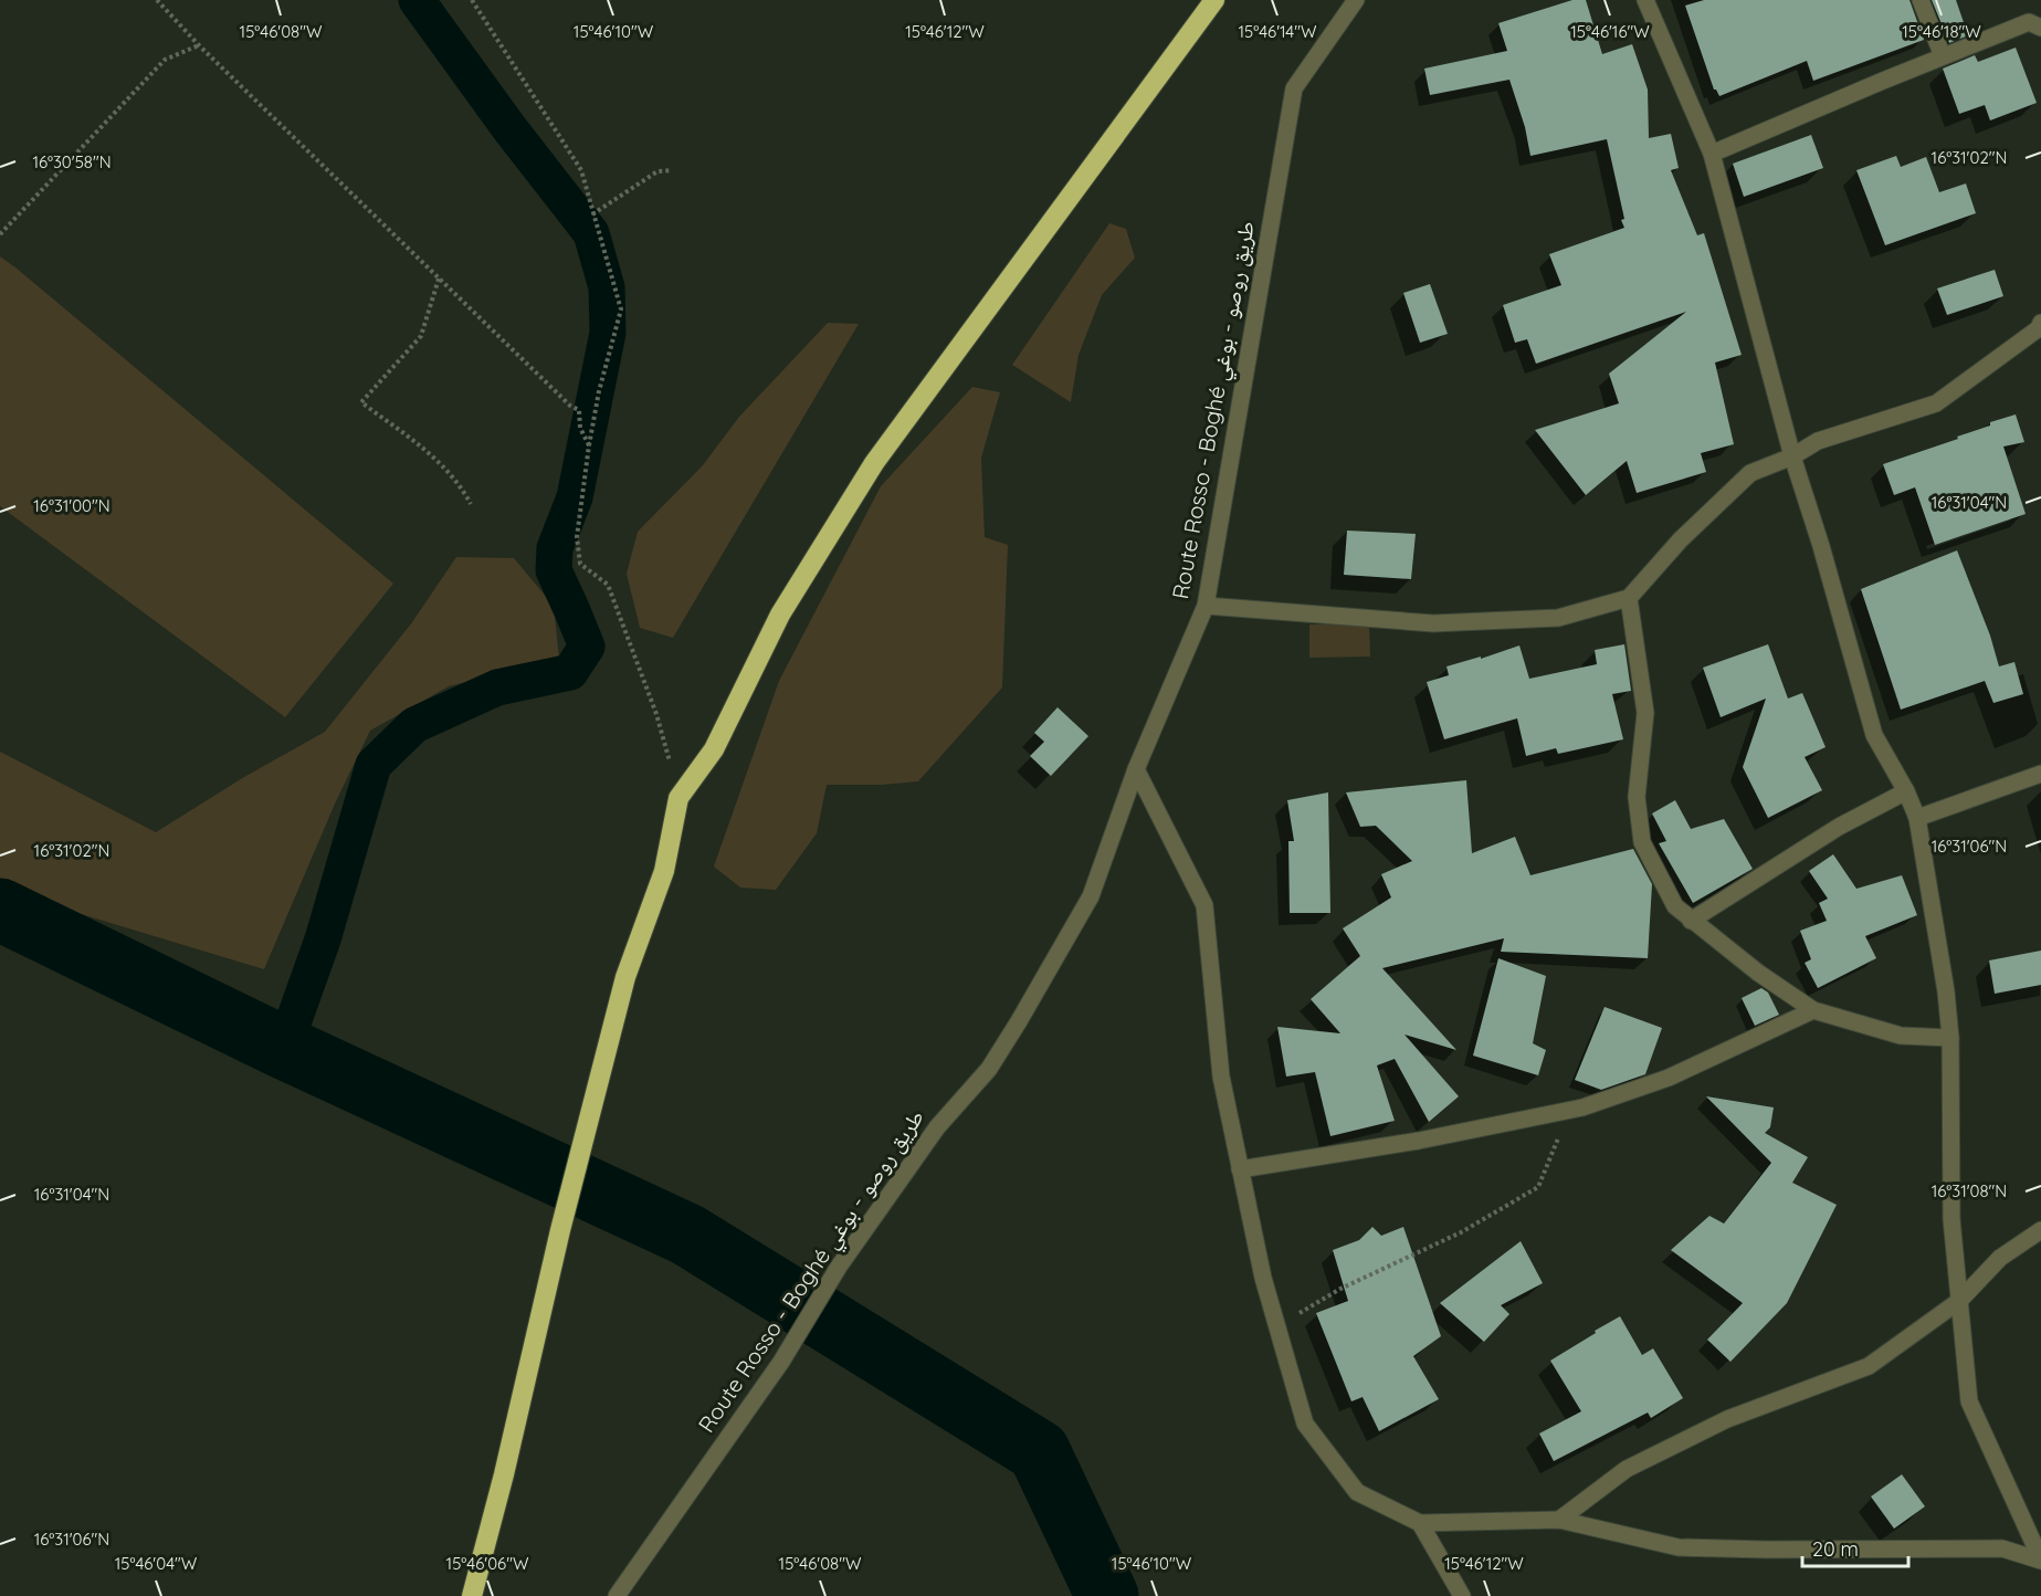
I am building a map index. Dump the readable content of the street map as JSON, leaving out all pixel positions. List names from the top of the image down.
{
  "streets": {
    "street": ["Route Rosso - Boghé طريق روصو - بوغي"]
  },
  "scale_bar": "20 m",
  "coordinates": [
    "15°46'08\"W",
    "15°46'10\"W",
    "15°46'12\"W",
    "15°46'14\"W",
    "15°46'16\"W",
    "15°46'18\"W",
    "16°31'02\"N",
    "16°30'58\"N",
    "16°31'04\"N",
    "16°31'00\"N",
    "16°31'06\"N",
    "16°31'08\"N",
    "15°46'04\"W",
    "15°46'06\"W"
  ]
}
